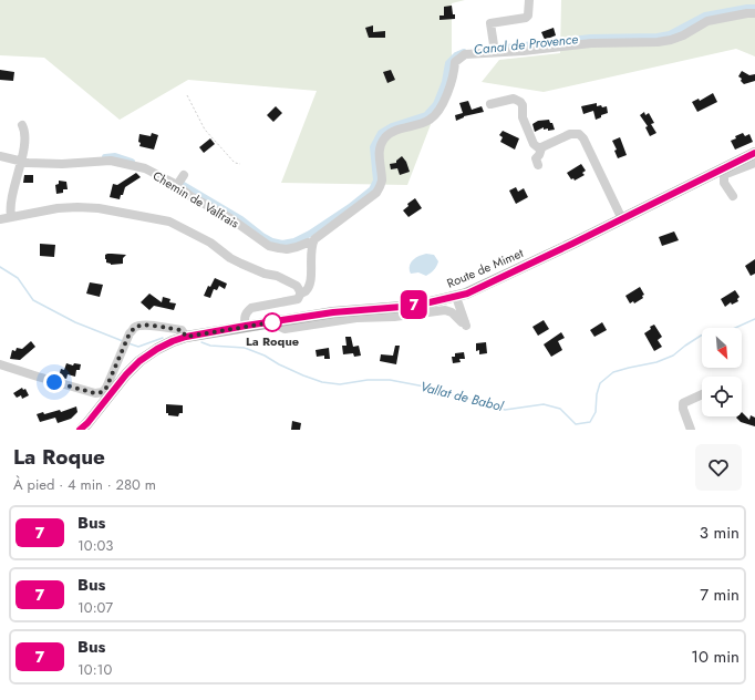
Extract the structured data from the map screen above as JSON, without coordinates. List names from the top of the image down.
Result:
{
  "streets": {
    "main road": ["Route de Mimet"],
    "street": ["Chemin de Valfrais"]
  },
  "water": ["Canal de Provence", "Vallat de Babol"],
  "places": ["La Roque"],
  "lines": ["bus line 7"],
  "north": "bottom right",
  "page": {
    "on_map": "7",
    "heading": ["La Roque", "À pied · 4 min · 280 m"],
    "list": [
      {
        "mark": "7",
        "name": "Bus",
        "note": "10:03",
        "value": "3 min"
      },
      {
        "mark": "7",
        "name": "Bus",
        "note": "10:07",
        "value": "7 min"
      },
      {
        "mark": "7",
        "name": "Bus",
        "note": "10:10",
        "value": "10 min"
      }
    ]
  }
}
